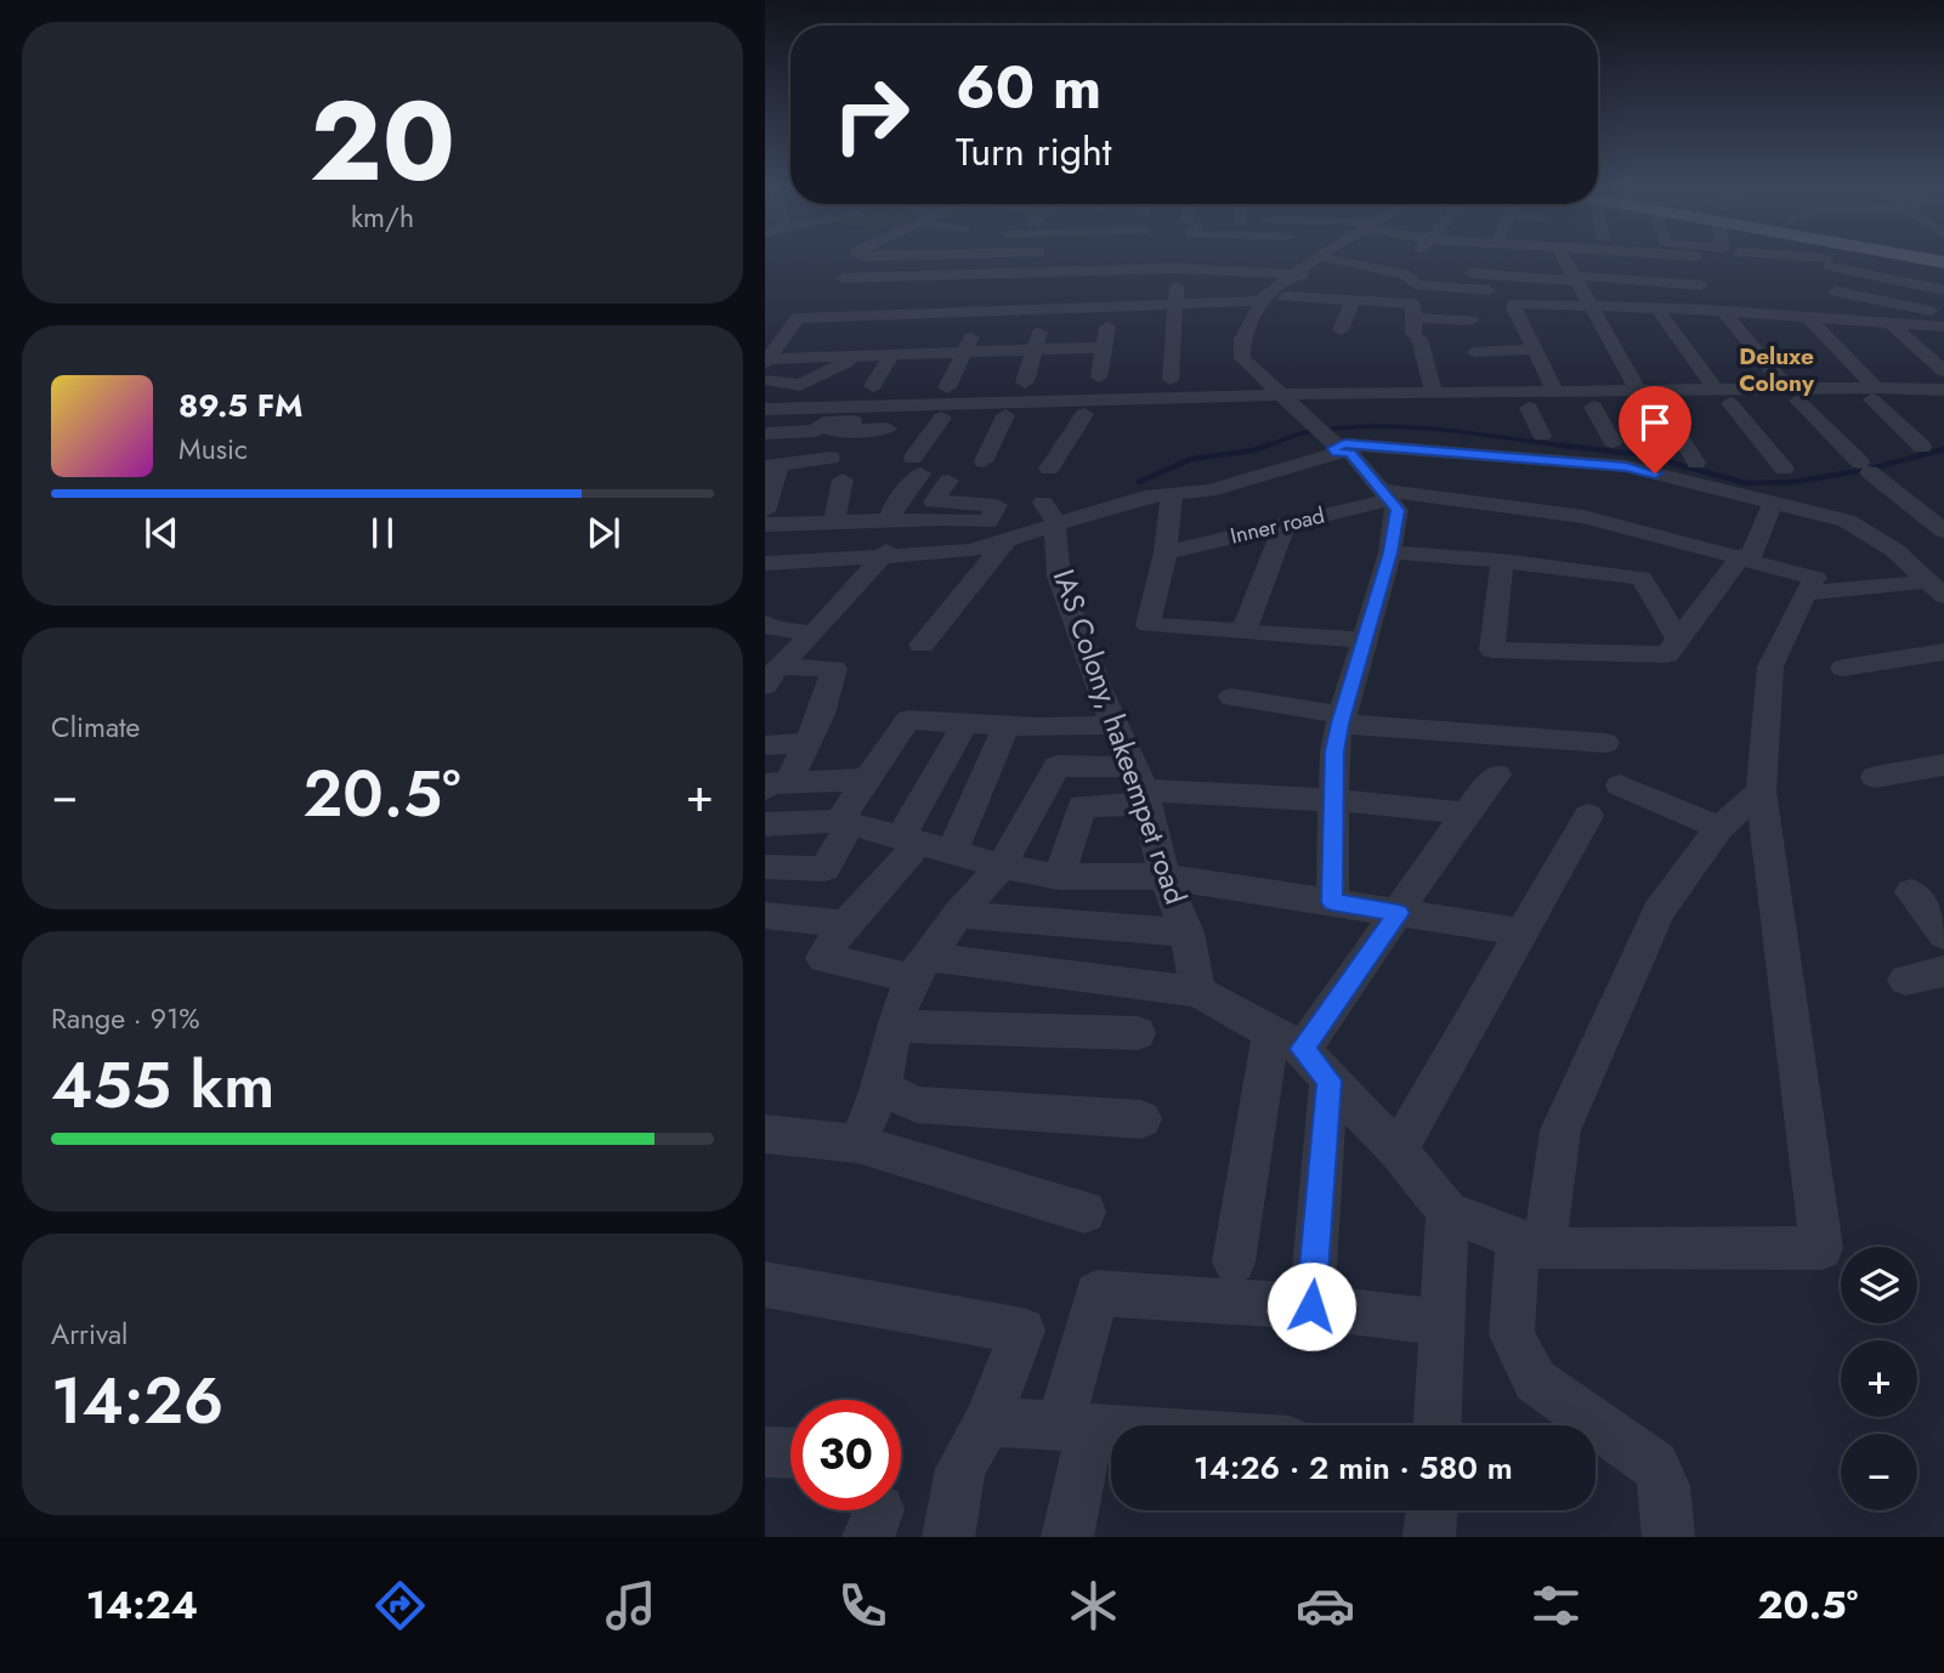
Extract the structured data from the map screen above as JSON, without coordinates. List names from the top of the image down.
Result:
{
  "streets": {
    "street": ["Inner road", "IAS Colony, hakeempet road"]
  },
  "districts": ["Deluxe Colony"],
  "page": {
    "tile": [
      ["20", "km/h"],
      "Climate",
      ["Range · 91%", "455 km"],
      ["Arrival", "14:26"]
    ],
    "turn": ["60 m", "Turn right"],
    "song": ["89.5 FM", "Music"],
    "heat": ["−", "20.5°", "+"],
    "map_buttons": ["+", "−"],
    "limit": "30",
    "trip": "14:26 · 2 min · 580 m",
    "tabs": ["14:24", "20.5°"]
  }
}
